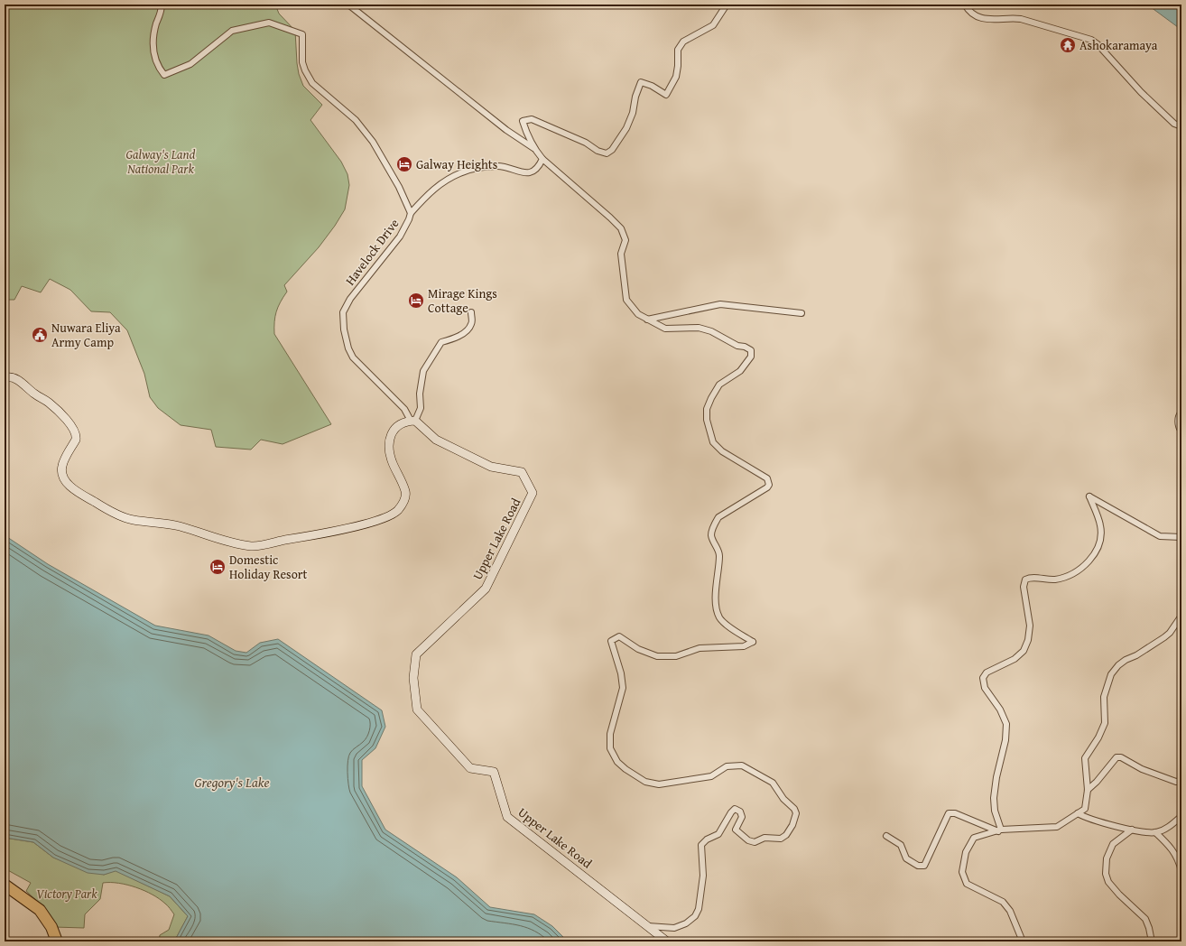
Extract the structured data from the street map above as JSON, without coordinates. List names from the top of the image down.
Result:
{
  "streets": {
    "street": ["Havelock Drive", "Upper Lake Road"]
  },
  "crossings": [
    ["Havelock Drive", "Upper Lake Road"]
  ],
  "water": ["Gregory's Lake"],
  "parks": ["Galway's Land National Park", "Victory Park"],
  "places": {
    "temple": ["Ashokaramaya"],
    "hotel": ["Galway Heights", "Mirage Kings Cottage", "Domestic Holiday Resort"],
    "public building": ["Nuwara Eliya Army Camp"]
  }
}
